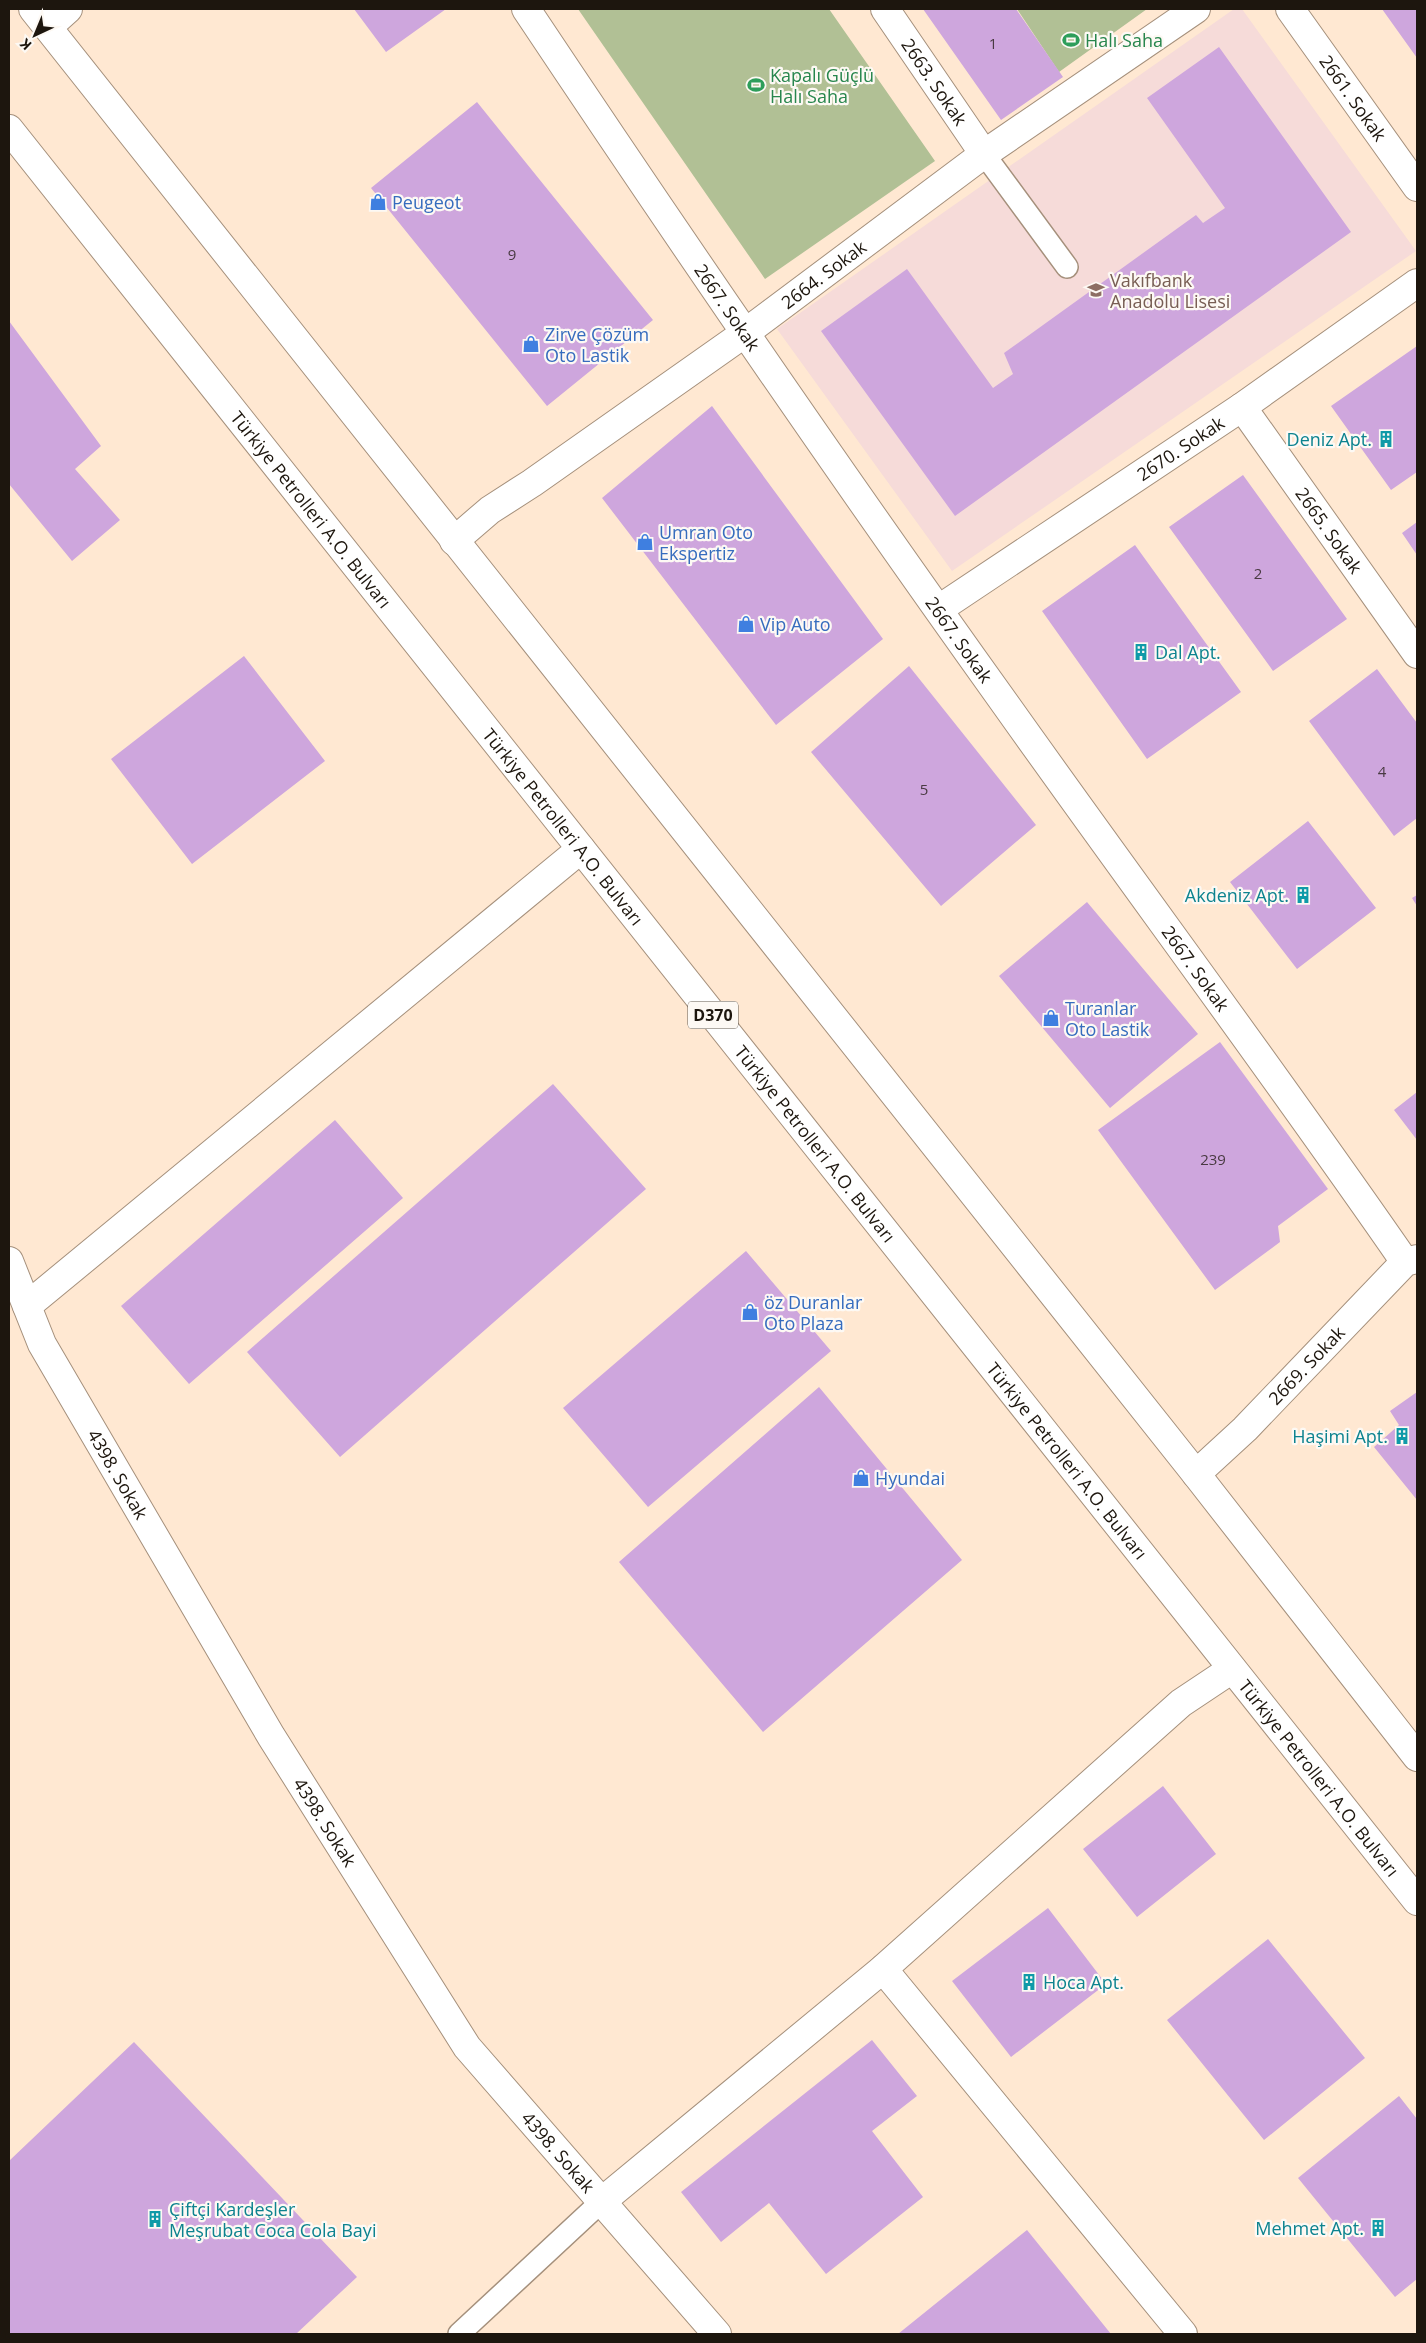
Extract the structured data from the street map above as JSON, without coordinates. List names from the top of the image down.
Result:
{
  "streets": {
    "main road": [
      "2663. Sokak",
      "2661. Sokak",
      "2664. Sokak",
      "2667. Sokak",
      "2670. Sokak",
      "Türkiye Petrolleri A.O. Bulvarı",
      "2665. Sokak",
      "D370",
      "2669. Sokak",
      "4398. Sokak"
    ]
  },
  "crossings": [
    ["2663. Sokak", "2664. Sokak"],
    ["2664. Sokak", "2667. Sokak"],
    ["2667. Sokak", "2670. Sokak"],
    ["2667. Sokak", "2669. Sokak"],
    ["2670. Sokak", "2665. Sokak"]
  ],
  "places": {
    "sports": ["Halı Saha", "Kapalı Güçlü Halı Saha"],
    "shop": [
      "Peugeot",
      "Zirve Çözüm Oto Lastik",
      "Umran Oto Ekspertiz",
      "Vip Auto",
      "Turanlar Oto Lastik",
      "öz Duranlar Oto Plaza",
      "Hyundai"
    ],
    "school or university": ["Vakıfbank Anadolu Lisesi"],
    "building": [
      "Deniz Apt.",
      "Dal Apt.",
      "Akdeniz Apt.",
      "Haşimi Apt.",
      "Hoca Apt.",
      "Çiftçi Kardeşler Meşrubat Coca Cola Bayi",
      "Mehmet Apt."
    ]
  },
  "house_numbers": [
    "1",
    "9",
    "2",
    "4",
    "5",
    "239"
  ],
  "north": "bottom left"
}
